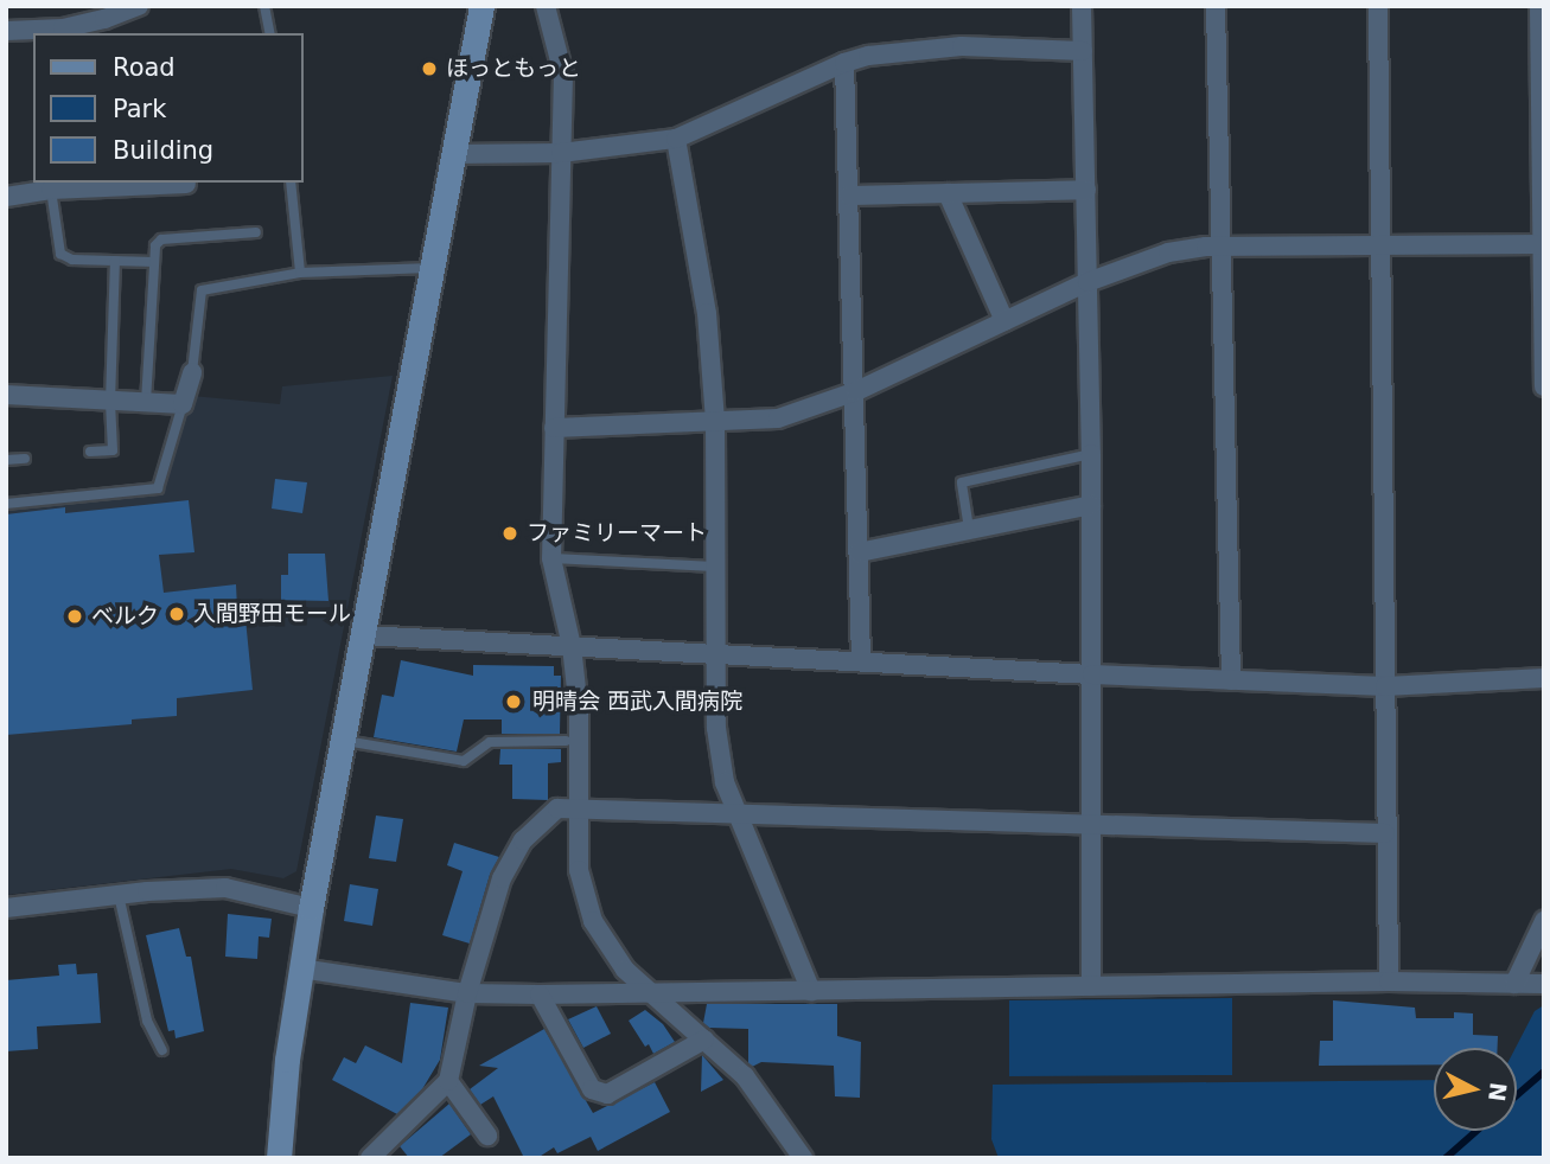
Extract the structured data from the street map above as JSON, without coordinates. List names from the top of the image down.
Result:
{
  "places": [
    "ほっともっと",
    "ファミリーマート",
    "入間野田モール",
    "ベルク",
    "明晴会 西武入間病院"
  ],
  "legend": ["Road", "Park", "Building"],
  "north": "right"
}
